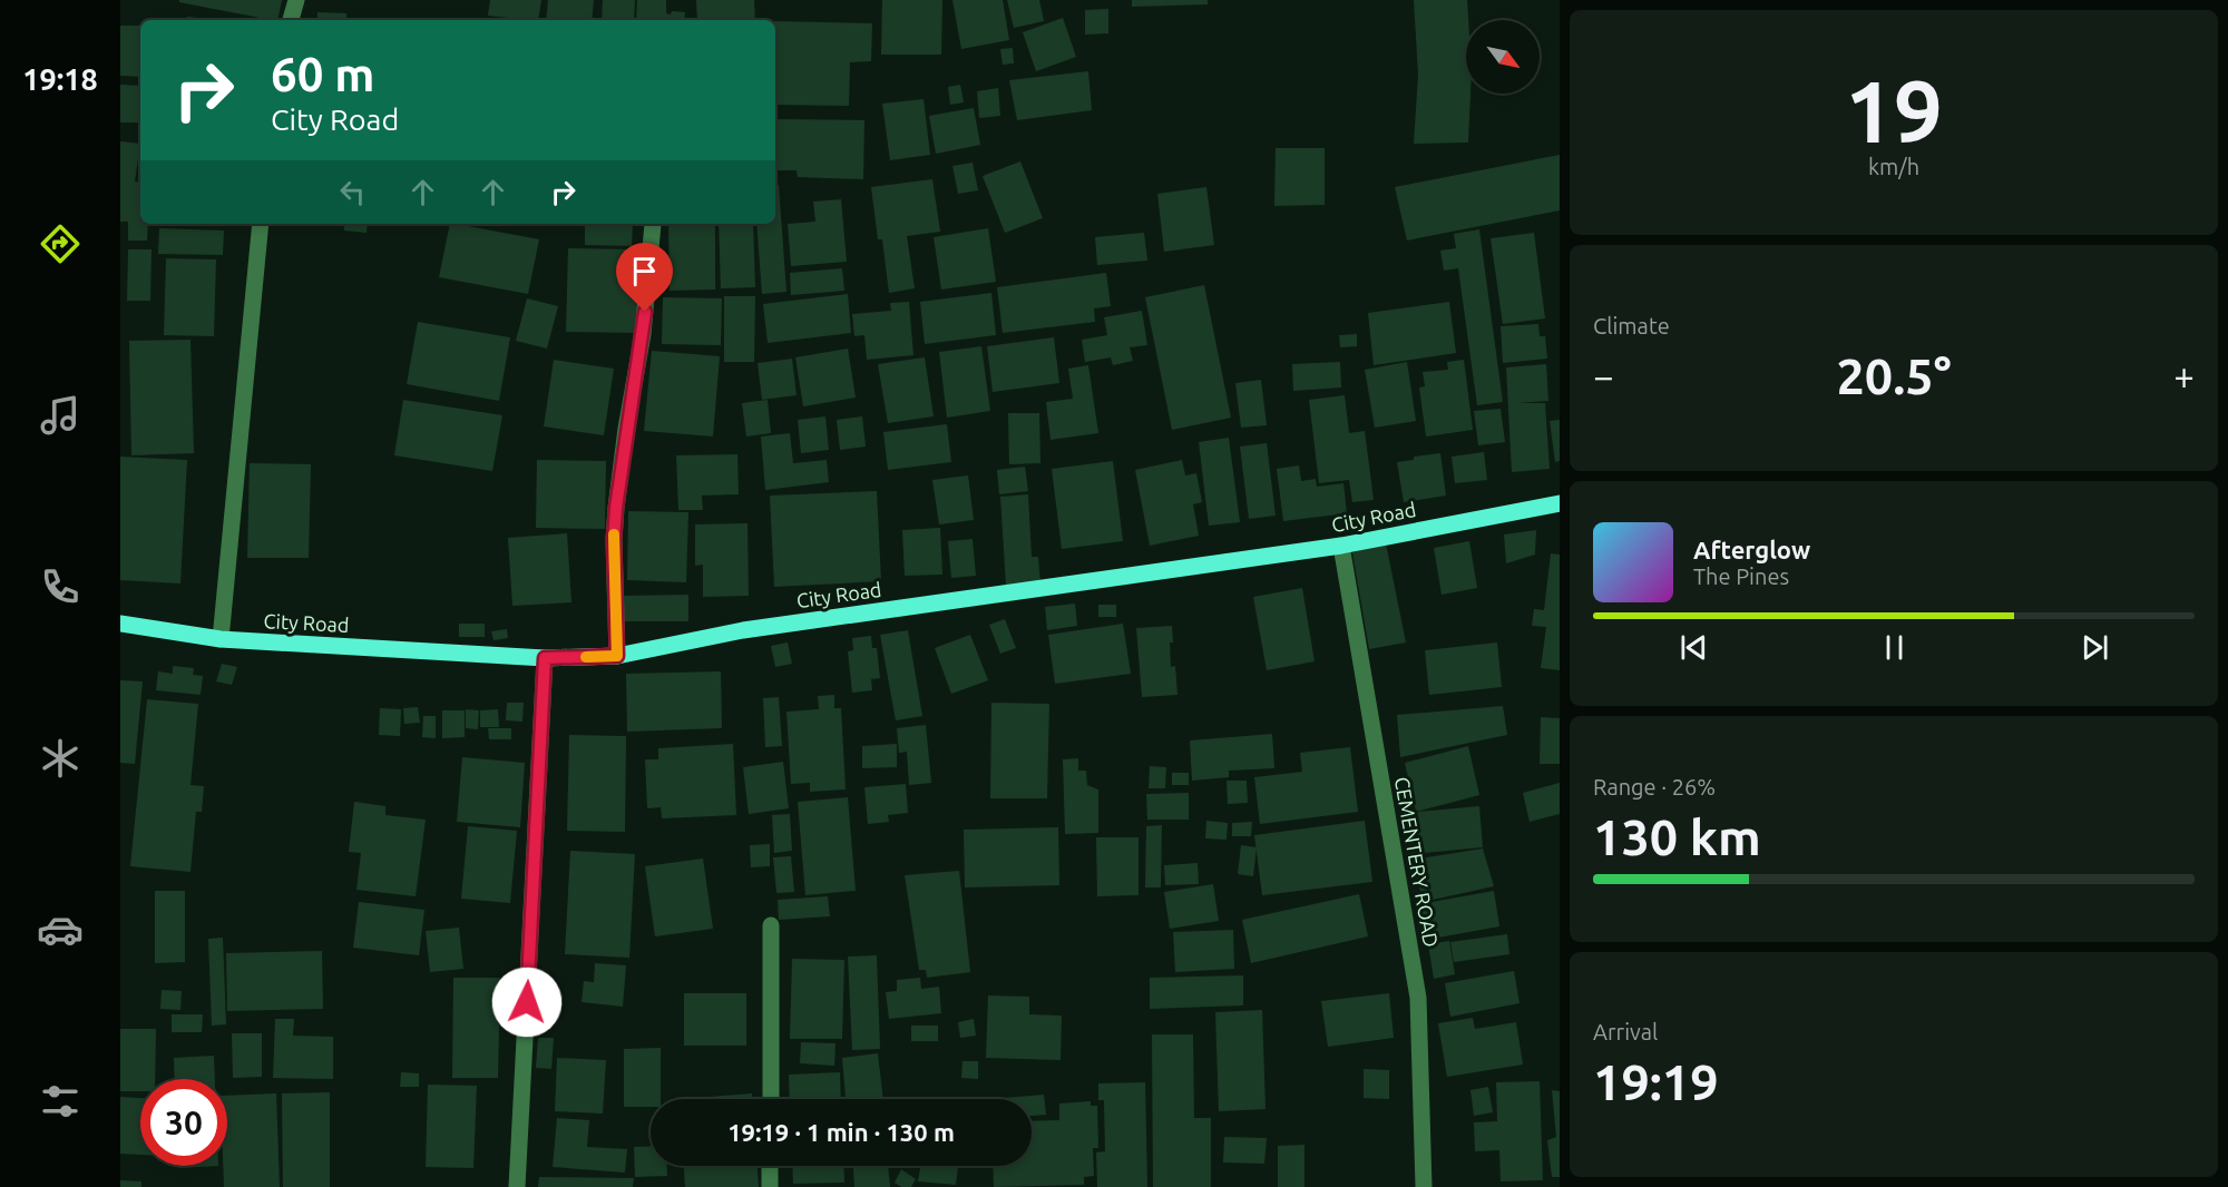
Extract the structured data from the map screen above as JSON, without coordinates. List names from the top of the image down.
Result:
{
  "streets": {
    "main road": ["City Road"],
    "street": ["CEMENTERY ROAD"]
  },
  "crossings": [
    ["City Road", "CEMENTERY ROAD"]
  ],
  "north": "bottom right",
  "page": {
    "tabs": "19:18",
    "tile": [
      ["19", "km/h"],
      "Climate",
      ["Range · 26%", "130 km"],
      ["Arrival", "19:19"]
    ],
    "turn": ["60 m", "City Road"],
    "heat": ["−", "20.5°", "+"],
    "song": ["Afterglow", "The Pines"],
    "limit": "30",
    "trip": "19:19 · 1 min · 130 m"
  }
}
